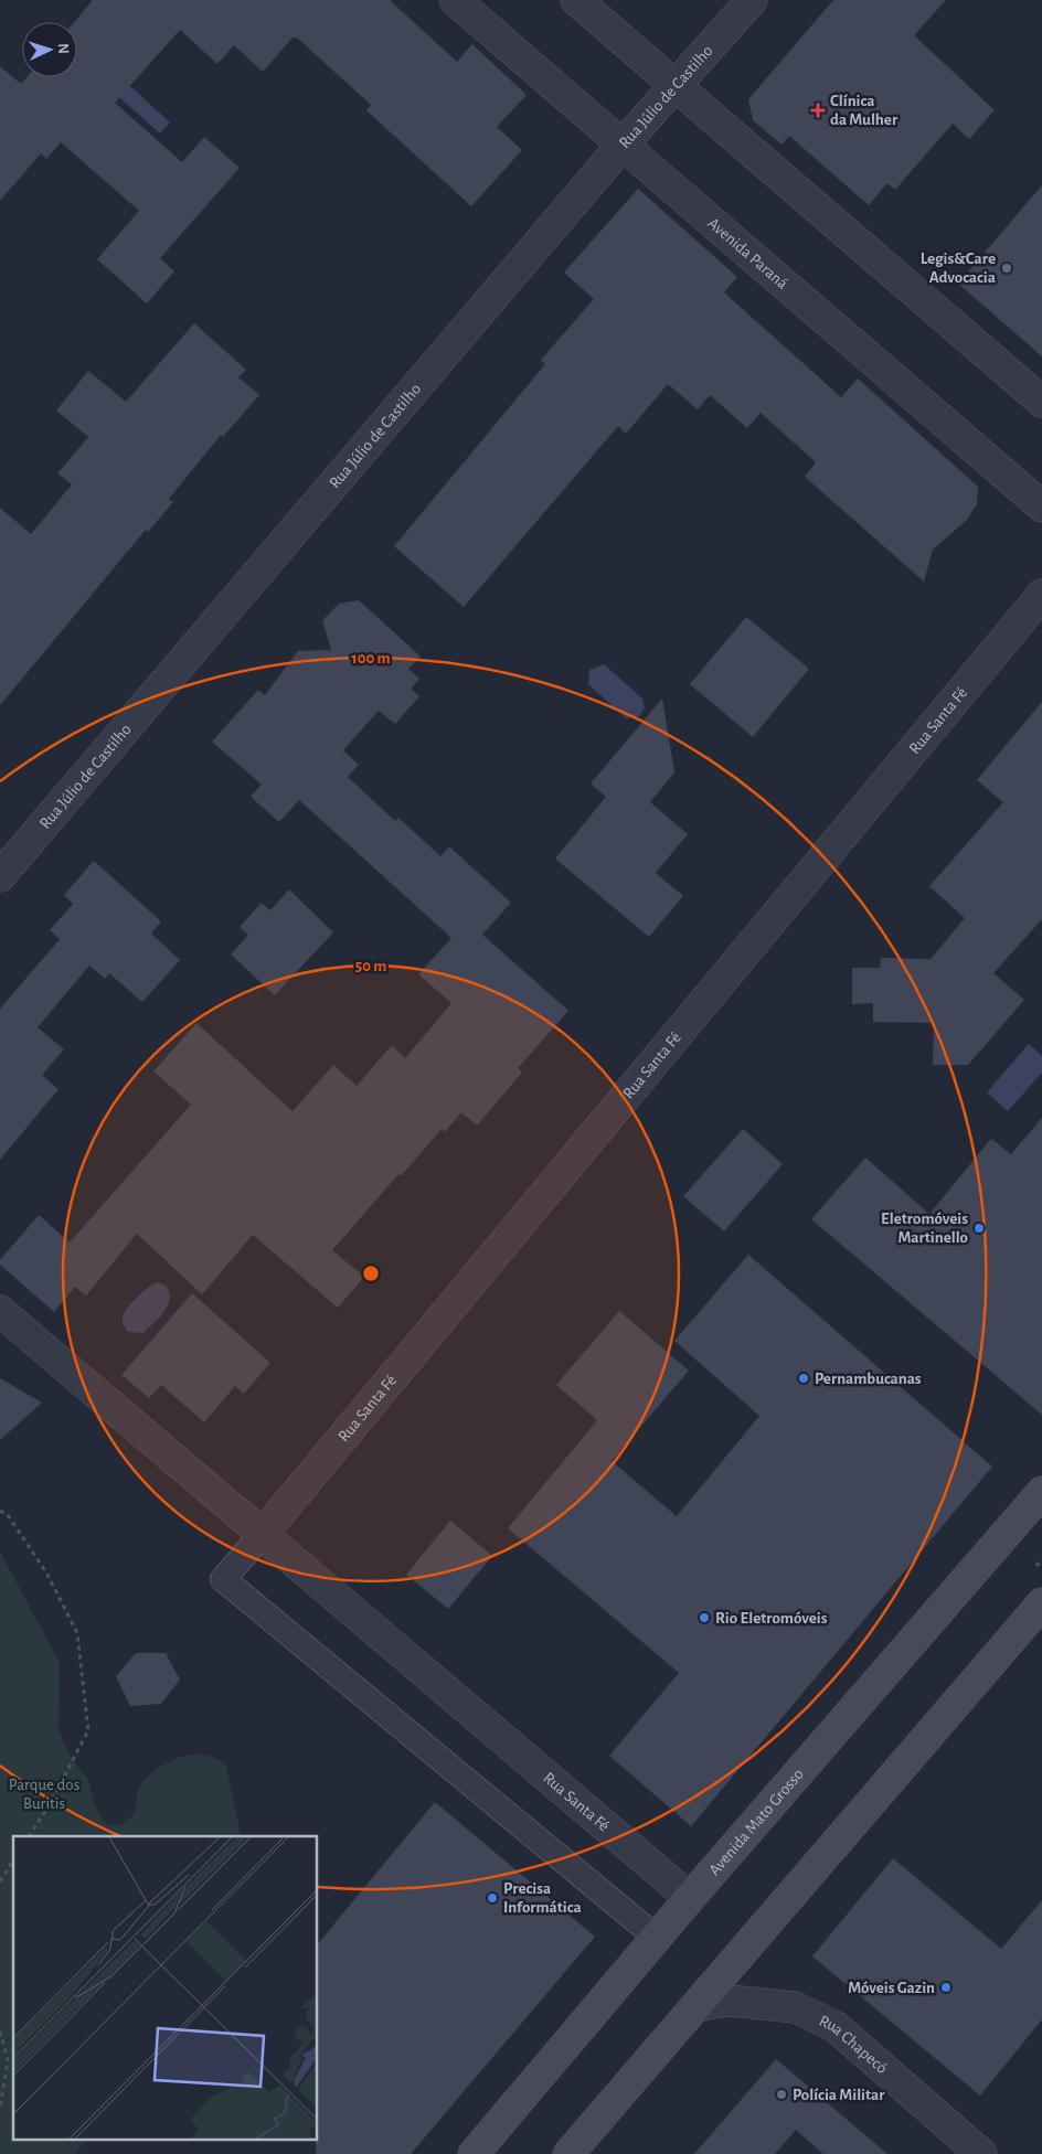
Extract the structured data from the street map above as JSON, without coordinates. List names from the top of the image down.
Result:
{
  "streets": {
    "main road": ["Avenida Mato Grosso"],
    "street": [
      "Rua Júlio de Castilho",
      "Avenida Paraná",
      "Rua Santa Fé",
      "Rua Chapecó"
    ]
  },
  "crossings": [
    ["Rua Júlio de Castilho", "Avenida Paraná"],
    ["Rua Santa Fé", "Avenida Mato Grosso"]
  ],
  "parks": ["Parque dos Buritis"],
  "places": {
    "health": ["Clínica da Mulher"],
    "other": [
      "Legis&Care Advocacia",
      "Eletromóveis Martinello",
      "Pernambucanas",
      "Rio Eletromóveis",
      "Precisa Informática",
      "Móveis Gazin",
      "Polícia Militar"
    ]
  },
  "north": "right",
  "rings": ["100 m", "50 m"]
}
